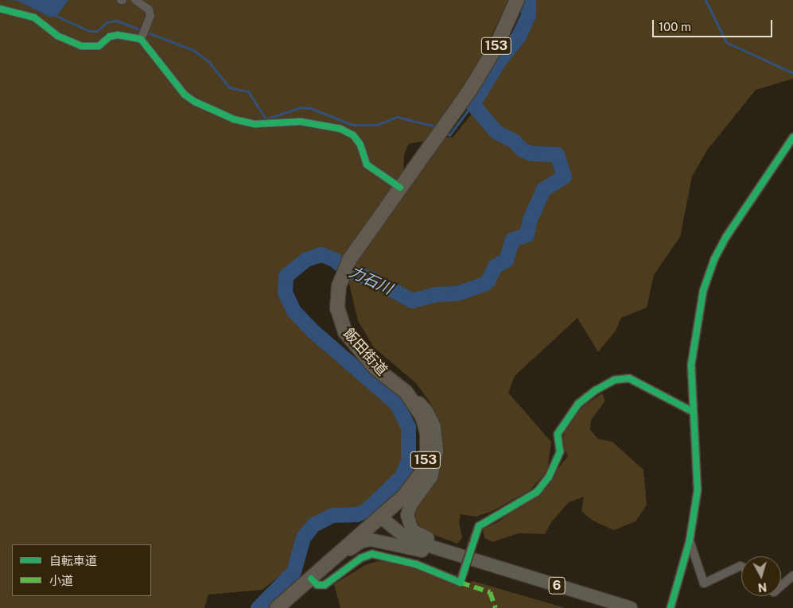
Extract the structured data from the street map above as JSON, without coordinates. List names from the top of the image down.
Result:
{
  "streets": {
    "highway": ["153", "飯田街道"],
    "main road": ["6"]
  },
  "crossings": [
    ["飯田街道", "6"]
  ],
  "water": ["力石川"],
  "legend": ["自転車道", "小道"],
  "scale_bar": "100 m",
  "north": "bottom"
}
